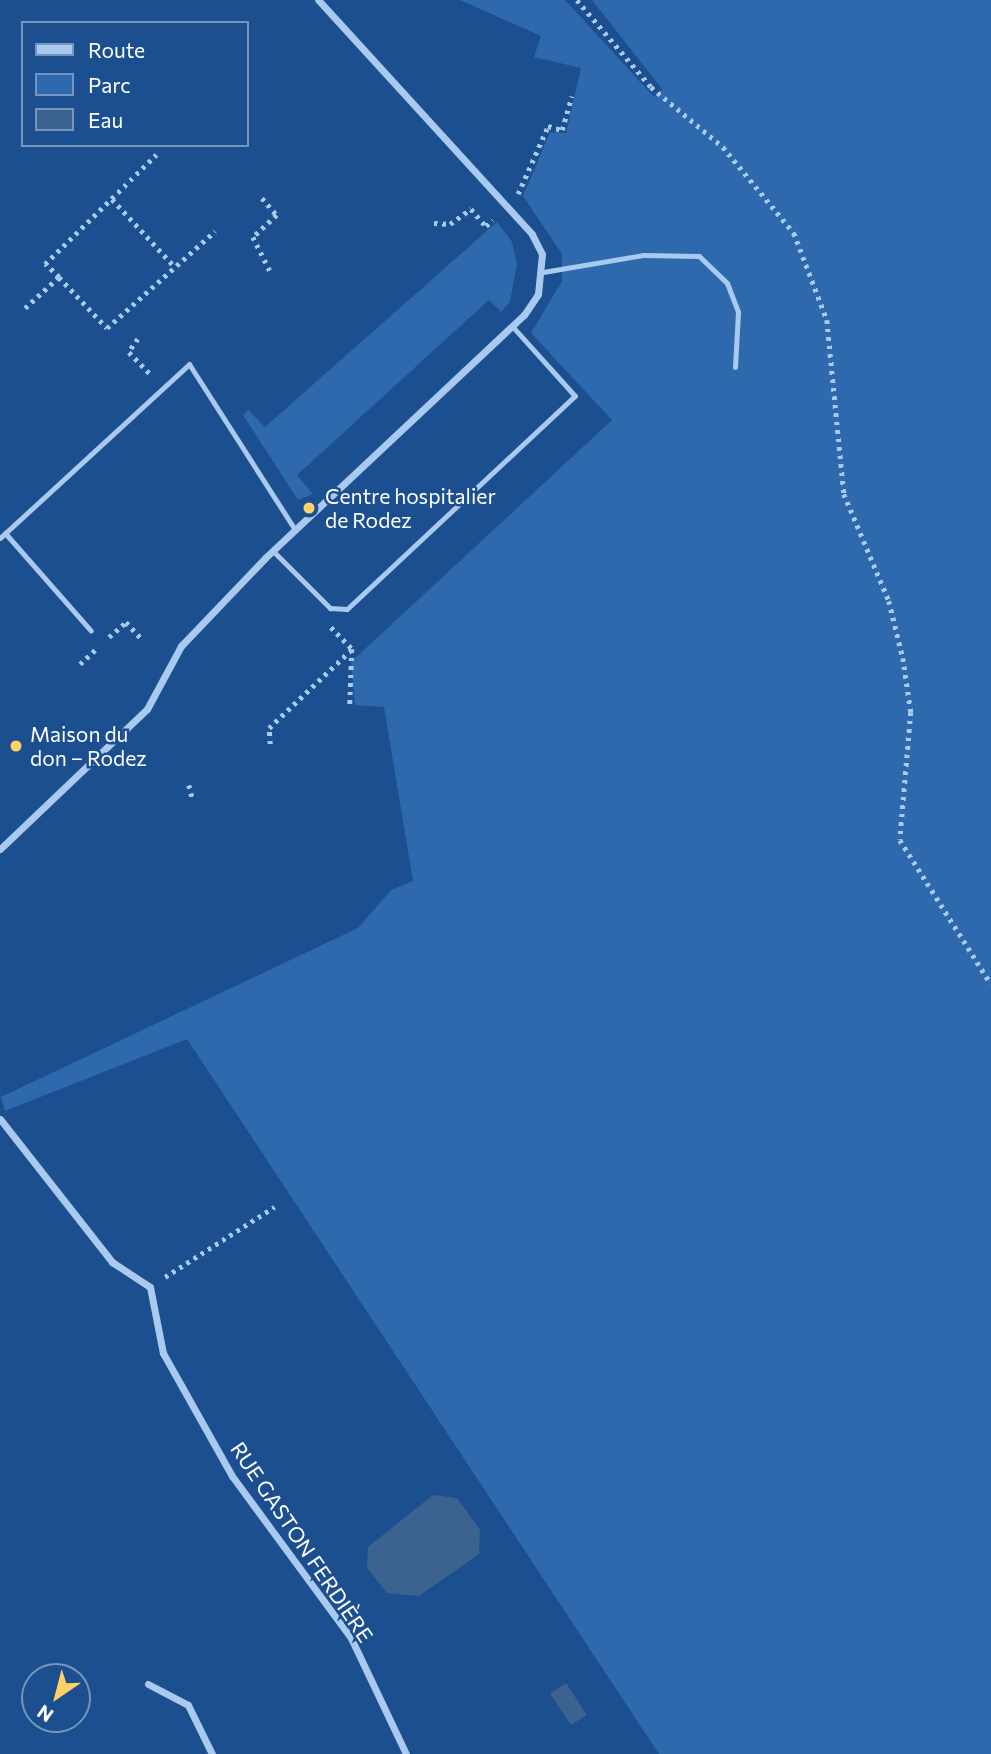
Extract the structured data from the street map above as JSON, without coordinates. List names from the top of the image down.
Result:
{
  "streets": {
    "street": ["RUE GASTON FERDIÈRE"]
  },
  "places": ["Centre hospitalier de Rodez", "Maison du don – Rodez"],
  "legend": ["Route", "Parc", "Eau"],
  "north": "bottom left"
}
